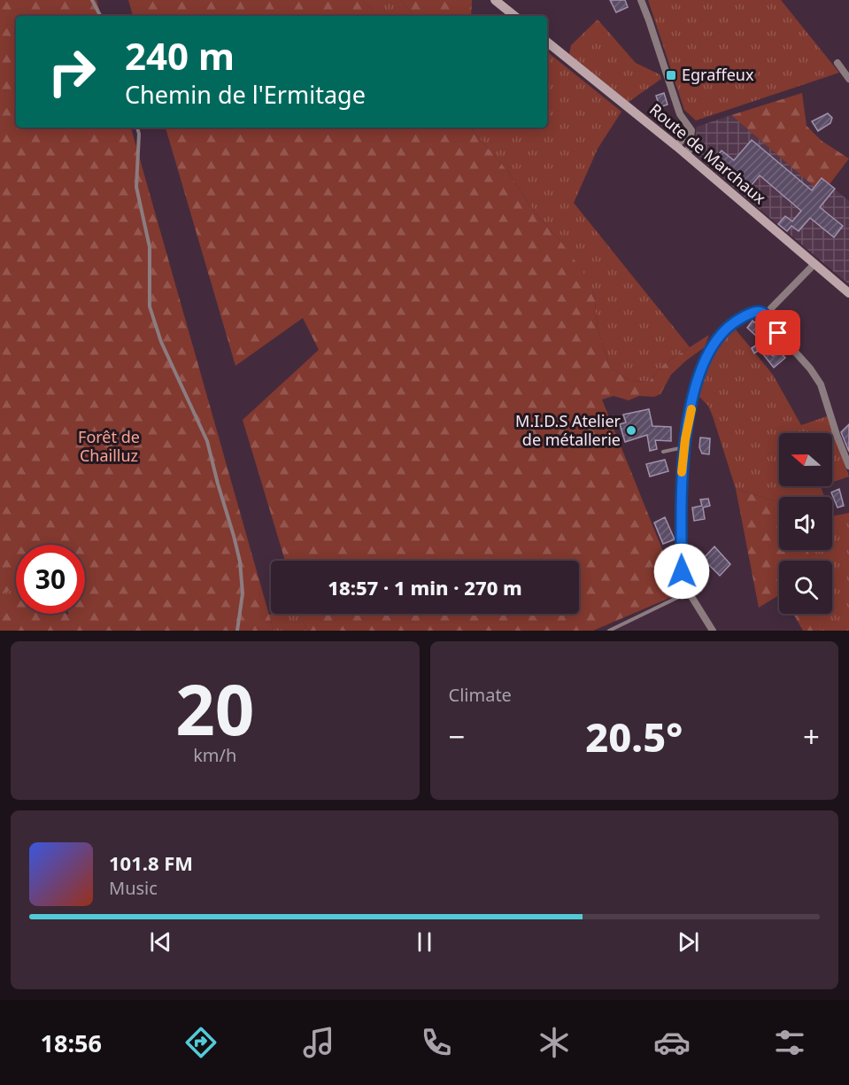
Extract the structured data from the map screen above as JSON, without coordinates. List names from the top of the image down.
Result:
{
  "streets": {
    "main road": ["Route de Marchaux"]
  },
  "parks": ["Forêt de Chailluz"],
  "places": {
    "transit": ["Egraffeux"],
    "other": ["M.I.D.S Atelier de métallerie"]
  },
  "north": "left",
  "page": {
    "turn": ["240 m", "Chemin de l'Ermitage"],
    "limit": "30",
    "trip": "18:57 · 1 min · 270 m",
    "tile": [
      ["20", "km/h"],
      "Climate"
    ],
    "heat": ["−", "20.5°", "+"],
    "song": ["101.8 FM", "Music"],
    "tabs": "18:56"
  }
}
